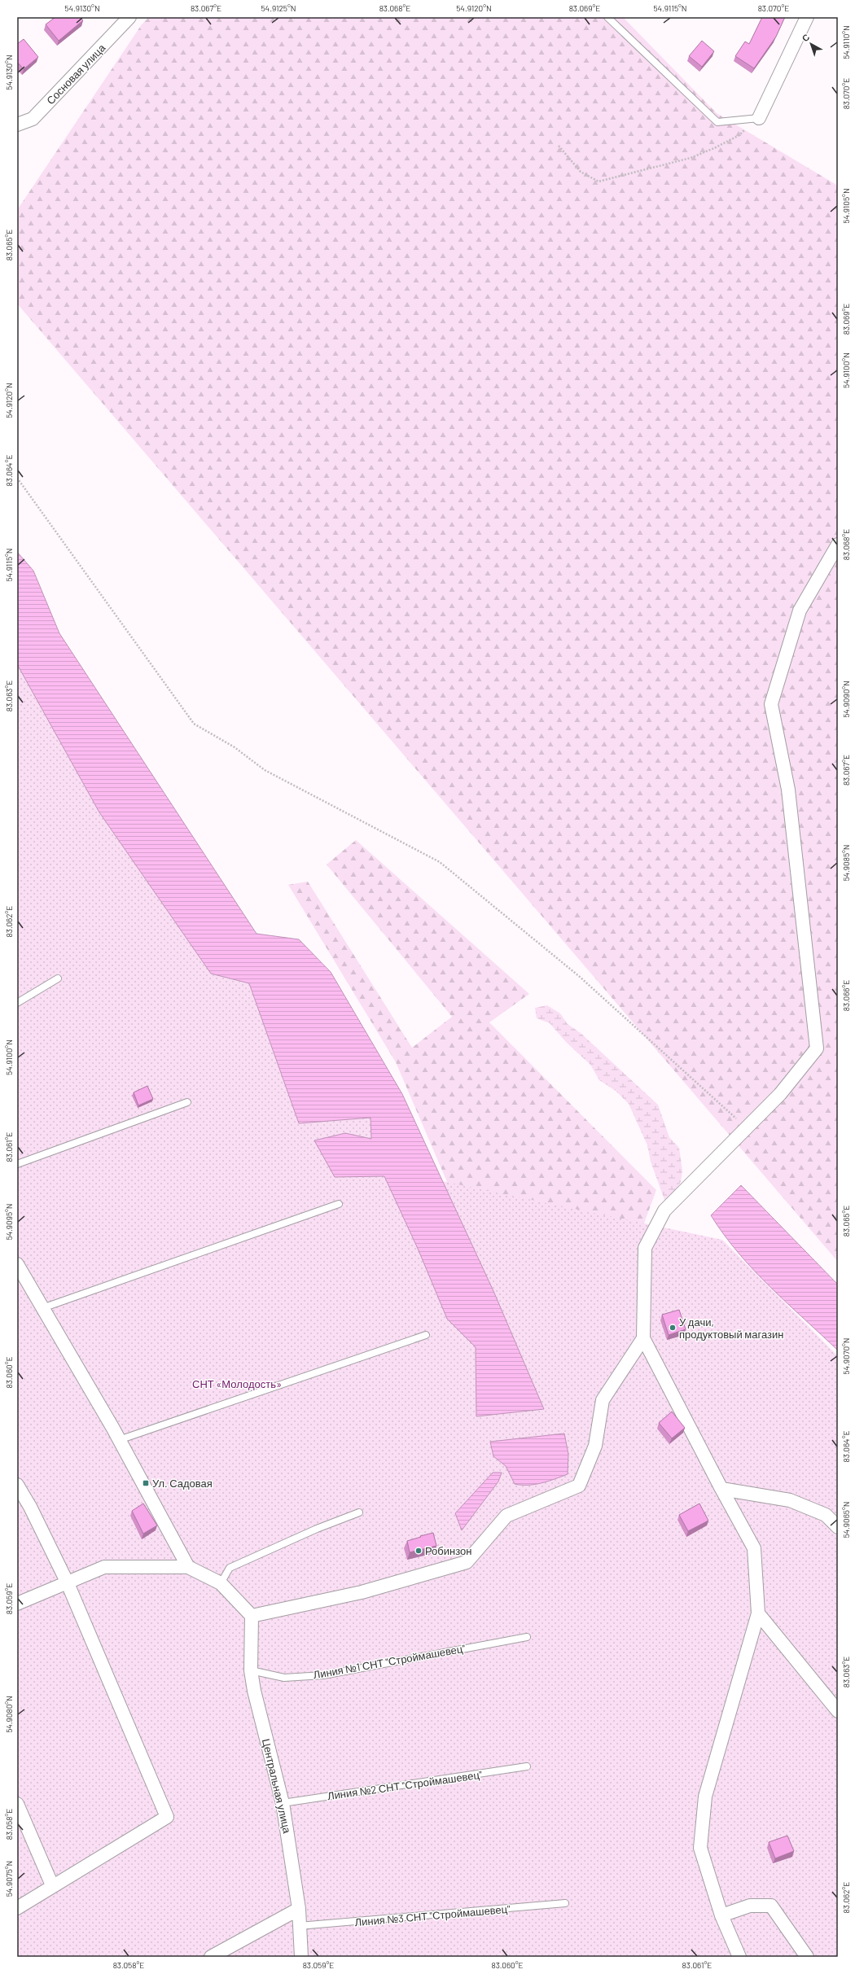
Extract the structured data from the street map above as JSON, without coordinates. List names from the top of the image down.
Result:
{
  "streets": {
    "street": ["Сосновая улица", "Центральная улица"],
    "lane": ["Линия №1 СНТ \"Строймашевец\"", "Линия №2 СНТ \"Строймашевец\"", "Линия №3 СНТ \"Строймашевец\""]
  },
  "crossings": [
    ["Линия №1 СНТ \"Строймашевец\"", "Центральная улица"],
    ["Линия №2 СНТ \"Строймашевец\"", "Центральная улица"],
    ["Центральная улица", "Линия №3 СНТ \"Строймашевец\""]
  ],
  "parks": ["СНТ «Молодость»"],
  "places": {
    "other": ["У дачи, продуктовый магазин", "Робинзон"],
    "transit": ["Ул. Садовая"]
  },
  "north": "top left",
  "coordinates": [
    "54.9130°N",
    "83.067°E",
    "54.9125°N",
    "83.068°E",
    "54.9120°N",
    "83.069°E",
    "54.9115°N",
    "83.070°E",
    "54.9110°N",
    "54.9105°N",
    "83.065°E",
    "54.9100°N",
    "83.064°E",
    "83.063°E",
    "54.9090°N",
    "54.9085°N",
    "83.062°E",
    "83.066°E",
    "83.061°E",
    "54.9095°N",
    "54.9070°N",
    "83.060°E",
    "54.9065°N",
    "83.059°E",
    "54.9080°N",
    "83.058°E",
    "54.9075°N"
  ]
}
